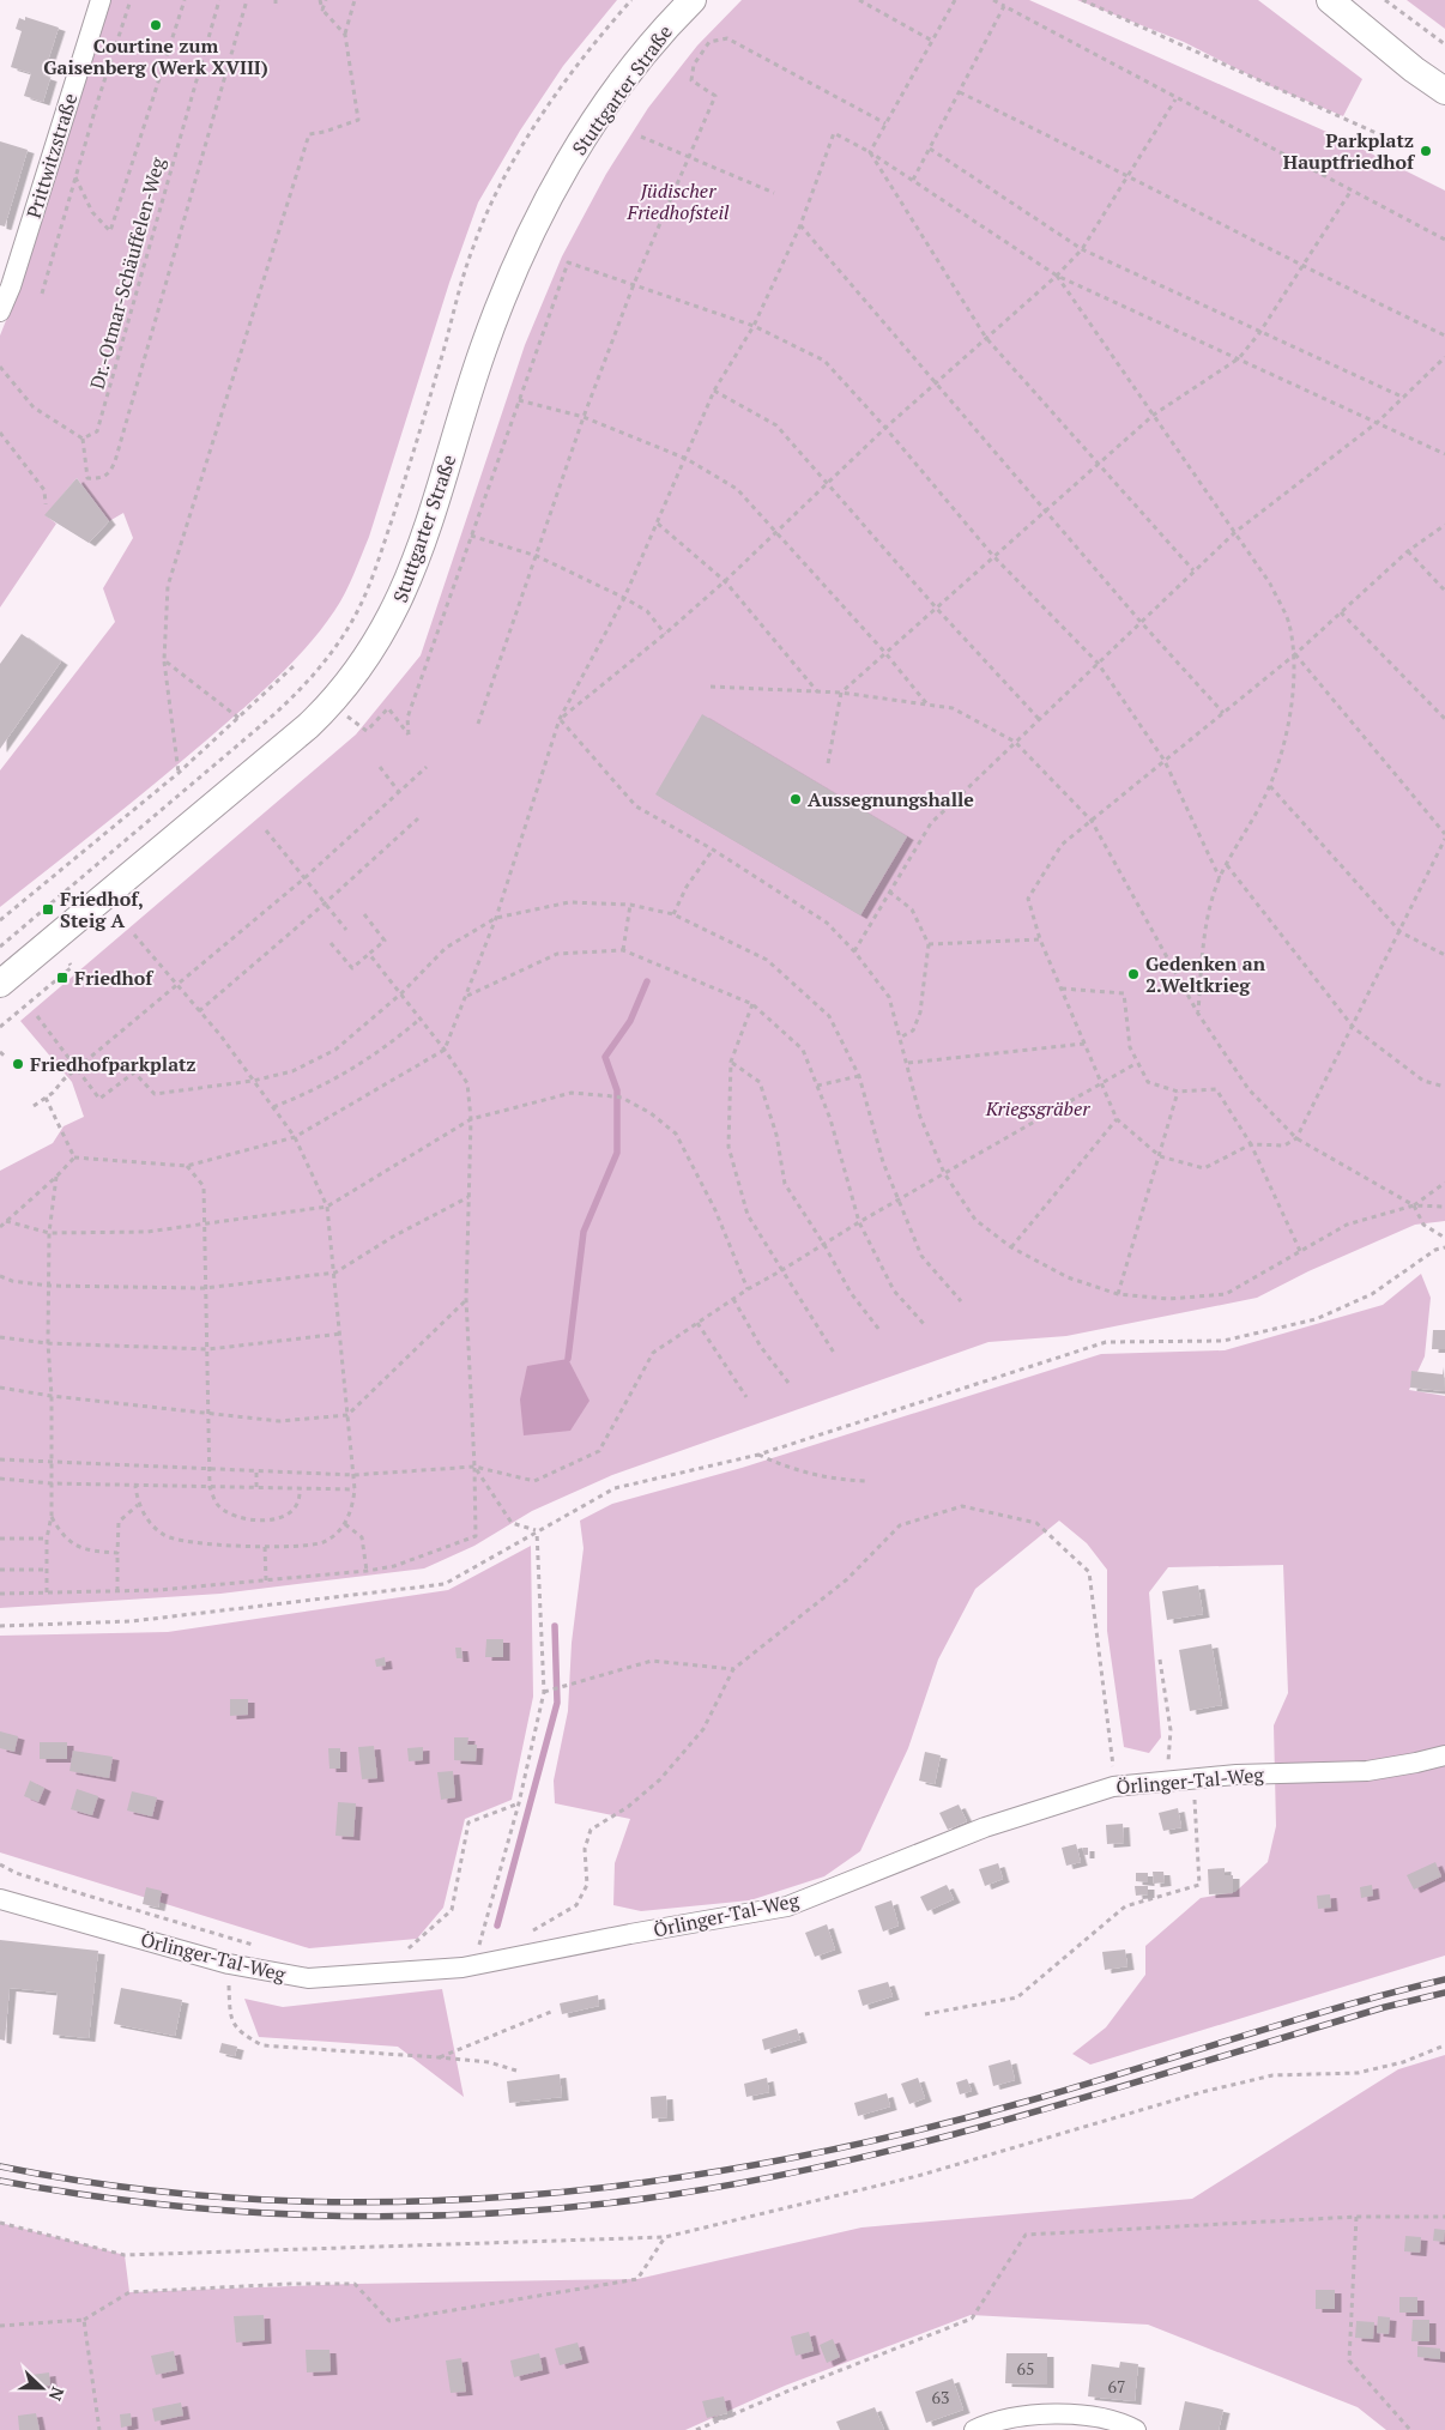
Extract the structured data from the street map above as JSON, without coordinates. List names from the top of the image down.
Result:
{
  "streets": {
    "main road": ["Stuttgarter Straße"],
    "street": ["Prittwitzstraße", "Örlinger-Tal-Weg"],
    "path": ["Dr.-Otmar-Schäuffelen-Weg"]
  },
  "parks": ["Jüdischer Friedhofsteil", "Kriegsgräber"],
  "places": {
    "other": [
      "Courtine zum Gaisenberg (Werk XVIII)",
      "Parkplatz Hauptfriedhof",
      "Aussegnungshalle",
      "Gedenken an 2.Weltkrieg",
      "Friedhofparkplatz"
    ],
    "transit": ["Friedhof, Steig A", "Friedhof"]
  },
  "house_numbers": ["65", "67", "63"],
  "north": "right"
}
